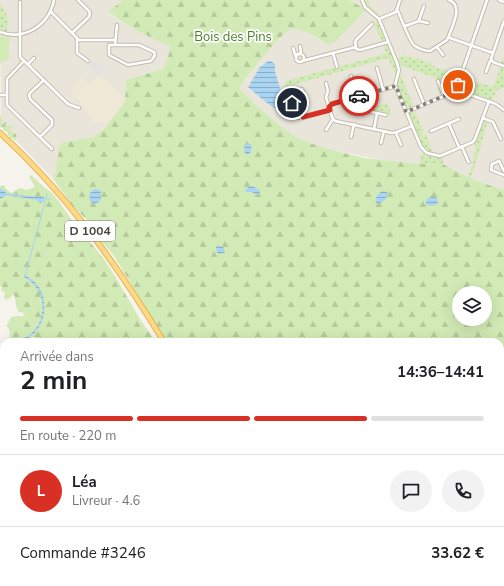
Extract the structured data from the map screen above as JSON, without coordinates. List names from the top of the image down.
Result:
{
  "streets": {
    "highway": ["D 1004"]
  },
  "parks": ["Bois des Pins"],
  "page": {
    "heading": ["2 min", "Arrivée dans", "14:36–14:41"],
    "panel": [
      "Léa",
      "Livreur · 4.6",
      "Commande #3246",
      "33.62 €"
    ],
    "bar": "En route · 220 m",
    "round": "L"
  }
}
